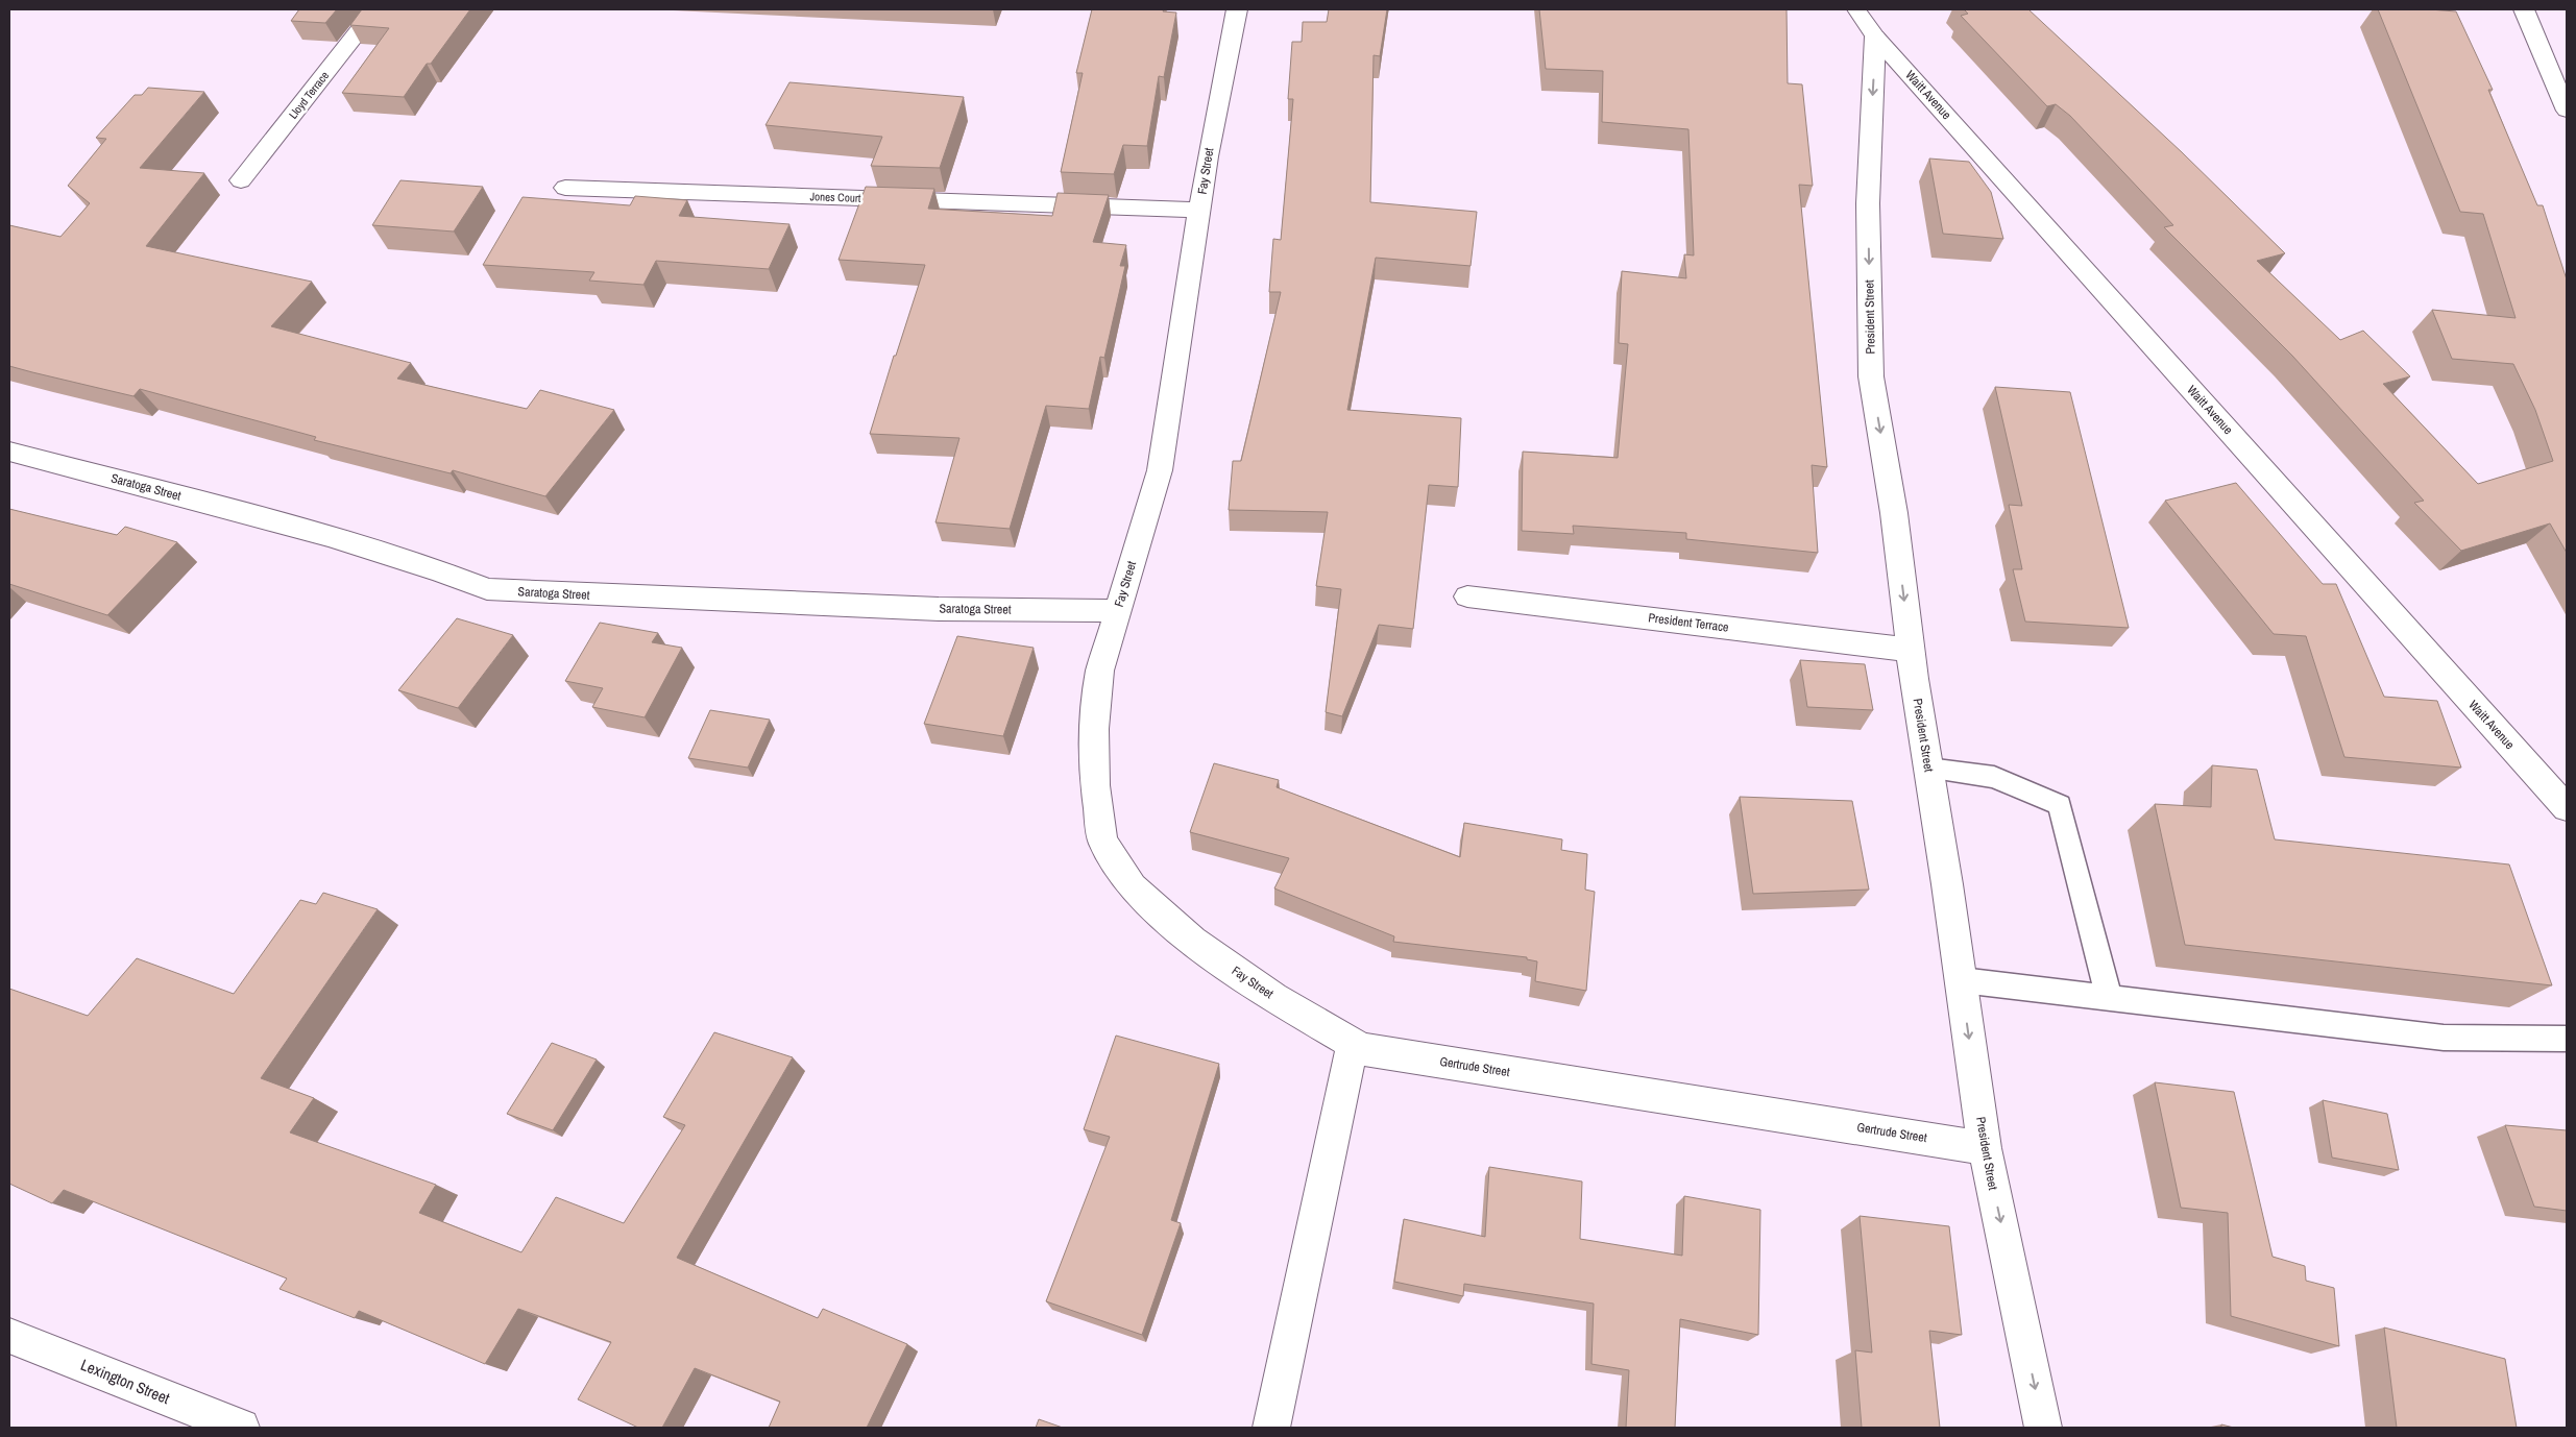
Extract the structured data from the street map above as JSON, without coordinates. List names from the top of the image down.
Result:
{
  "streets": {
    "street": [
      "Lloyd Terrace",
      "Waitt Avenue",
      "Fay Street",
      "Jones Court",
      "President Street",
      "Saratoga Street",
      "President Terrace",
      "Gertrude Street",
      "Lexington Street"
    ]
  },
  "crossings": [
    ["Waitt Avenue", "President Street"],
    ["Fay Street", "Jones Court"],
    ["Fay Street", "Saratoga Street"],
    ["Fay Street", "Gertrude Street"],
    ["President Street", "President Terrace"],
    ["President Street", "Gertrude Street"]
  ],
  "one_way": ["President Street"]
}
